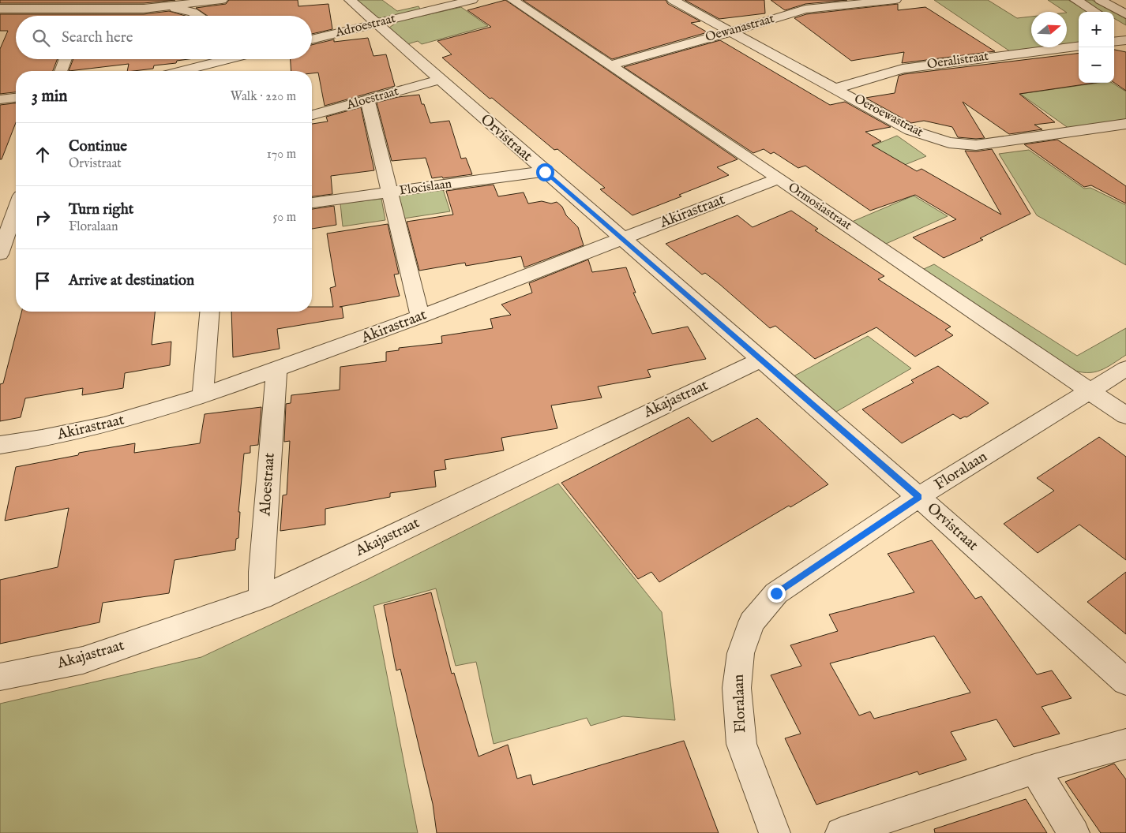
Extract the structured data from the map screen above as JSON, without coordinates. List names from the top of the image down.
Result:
{
  "streets": {
    "street": [
      "Adroestraat",
      "Oewanastraat",
      "Oeralistraat",
      "Aloestraat",
      "Oeroewastraat",
      "Orvistraat",
      "Flocislaan",
      "Ormosiastraat",
      "Akirastraat",
      "Akajastraat",
      "Floralaan"
    ]
  },
  "crossings": [
    ["Adroestraat", "Orvistraat"],
    ["Oewanastraat", "Oeroewastraat"],
    ["Oewanastraat", "Ormosiastraat"],
    ["Oeralistraat", "Oeroewastraat"],
    ["Aloestraat", "Orvistraat"],
    ["Aloestraat", "Akirastraat"],
    ["Aloestraat", "Akajastraat"],
    ["Orvistraat", "Flocislaan"],
    ["Orvistraat", "Akirastraat"],
    ["Orvistraat", "Akajastraat"],
    ["Orvistraat", "Floralaan"],
    ["Ormosiastraat", "Akirastraat"],
    ["Ormosiastraat", "Floralaan"]
  ],
  "north": "right",
  "page": {
    "map_buttons": ["+", "−"],
    "search": "Search here",
    "heading": ["3 min", "Walk · 220 m"],
    "list": [
      ["Continue", "Orvistraat", "170 m"],
      ["Turn right", "Floralaan", "50 m"],
      "Arrive at destination"
    ]
  }
}
